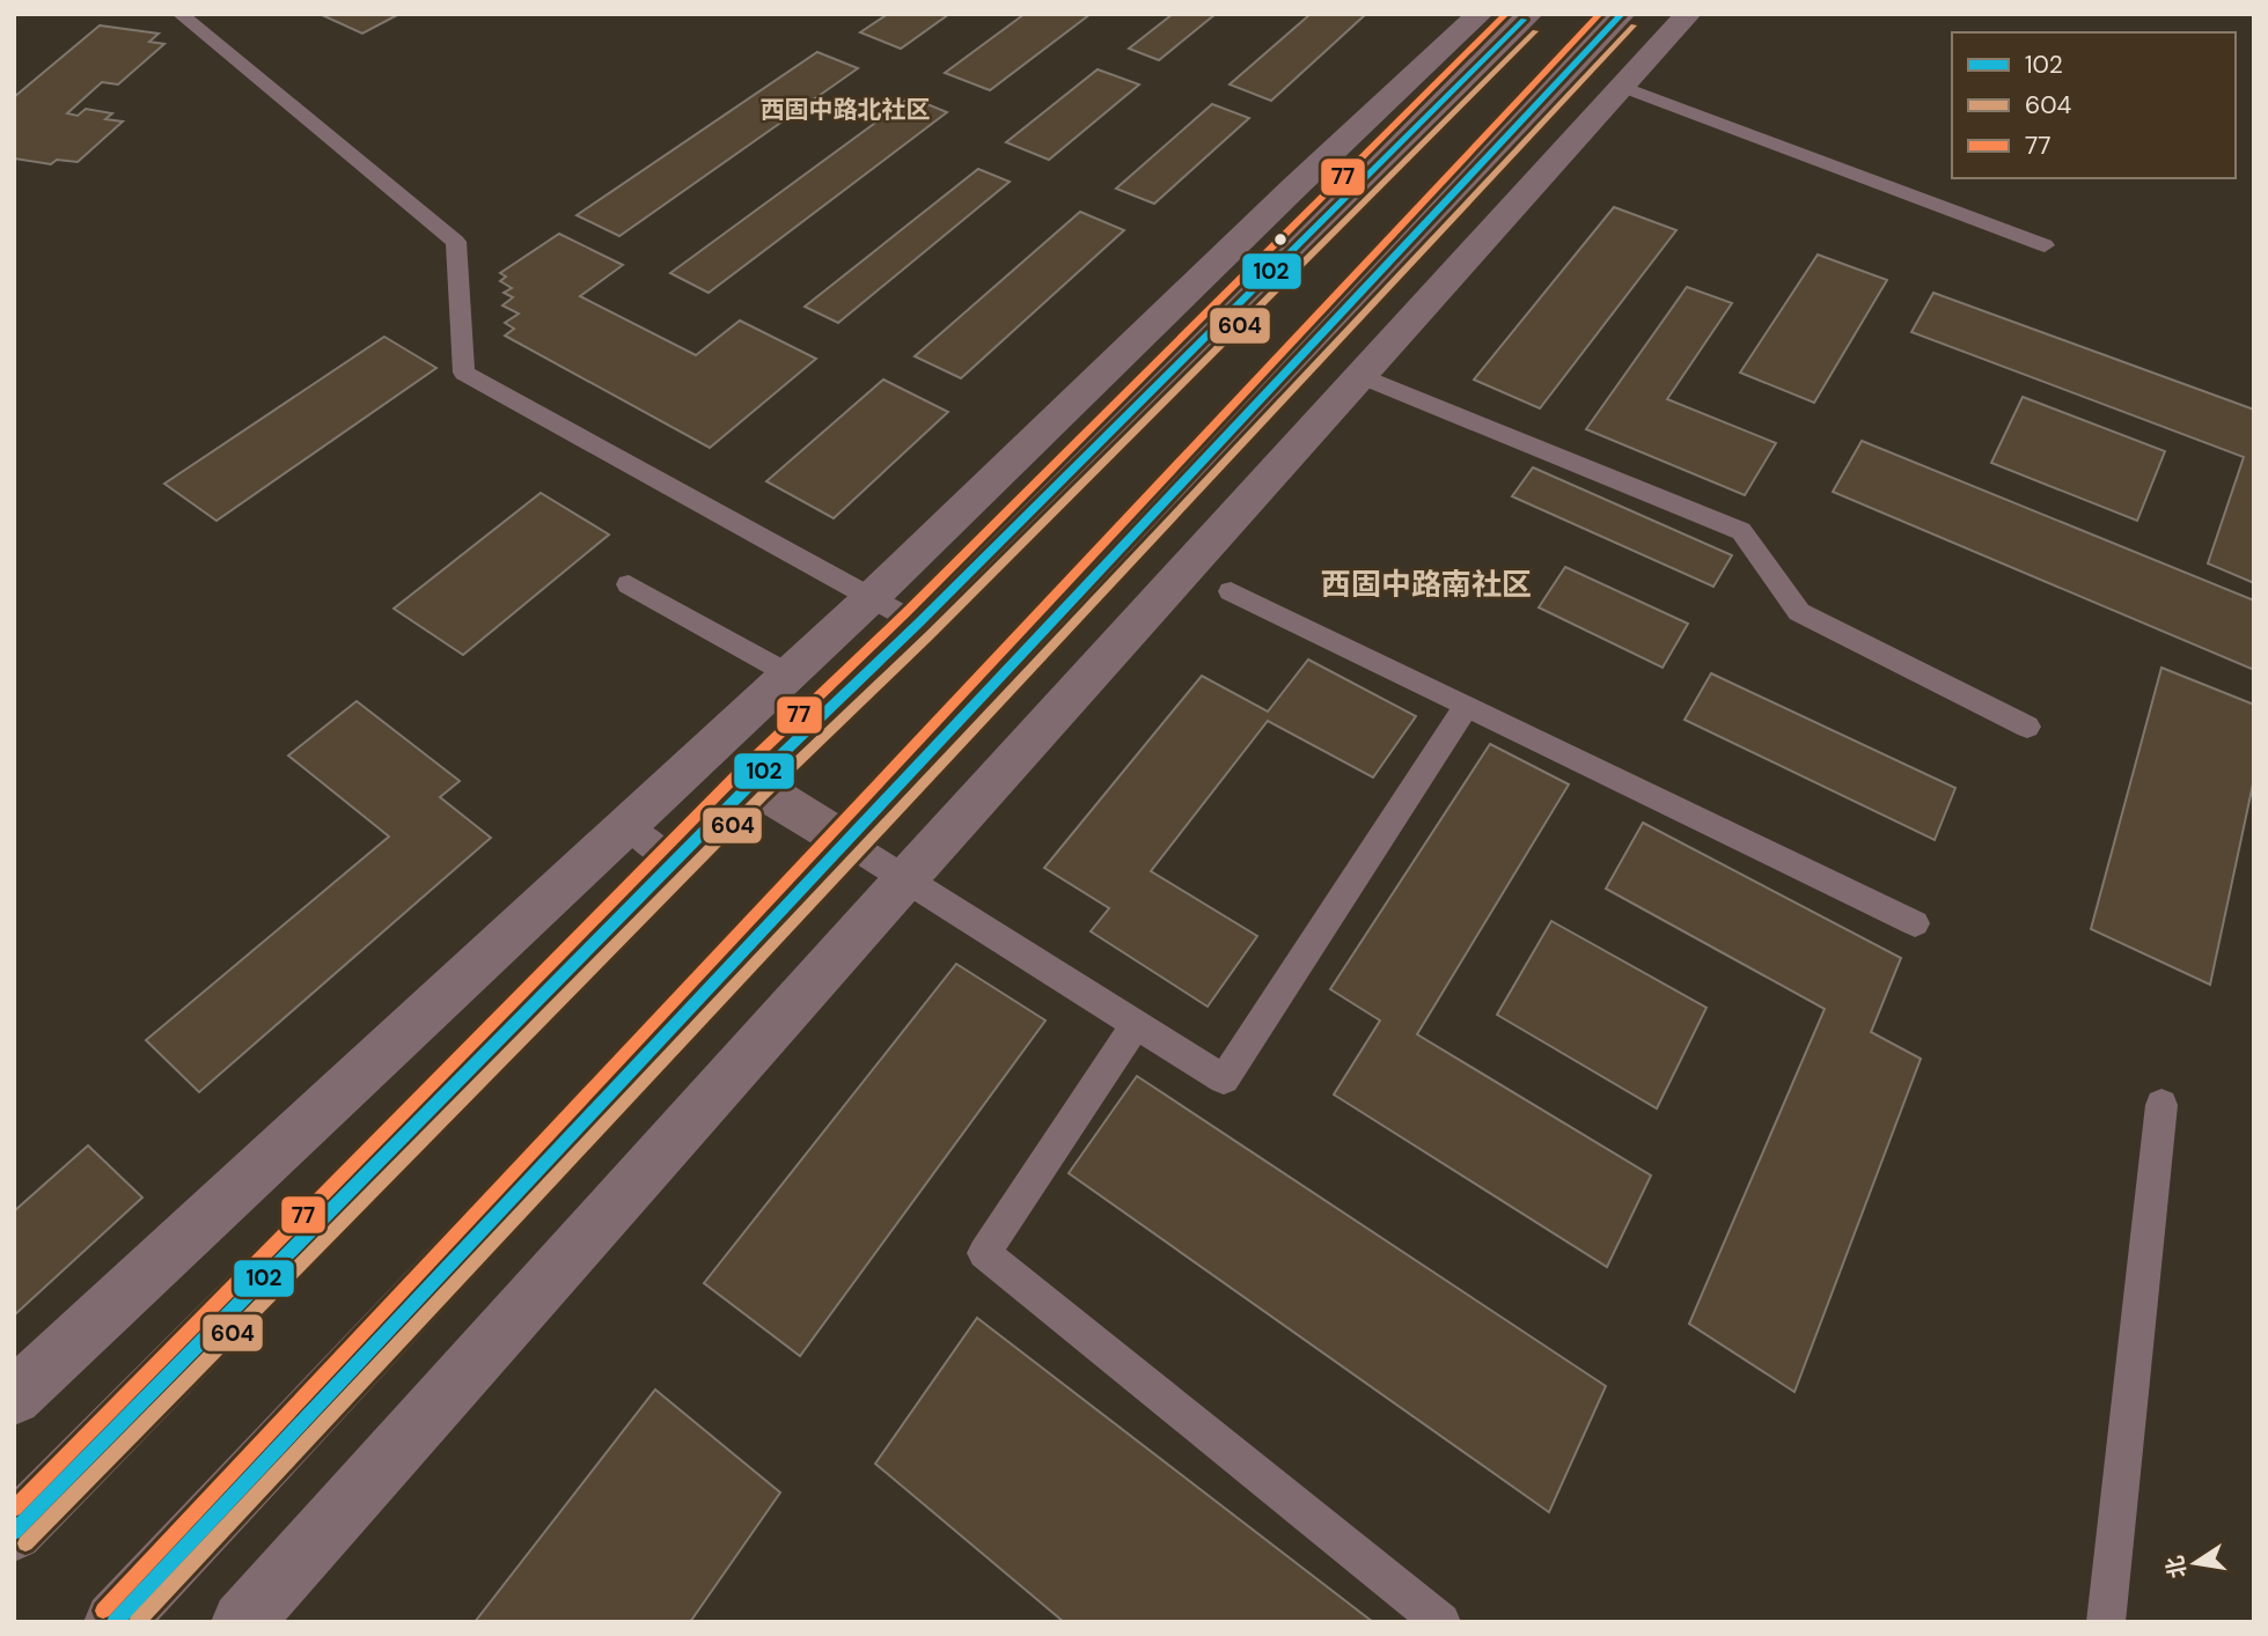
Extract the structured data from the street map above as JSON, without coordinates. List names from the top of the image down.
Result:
{
  "districts": ["西固中路北社区", "西固中路南社区"],
  "lines": ["transit line 102", "transit line 77", "transit line 604"],
  "legend": ["102", "604", "77"],
  "north": "left"
}
